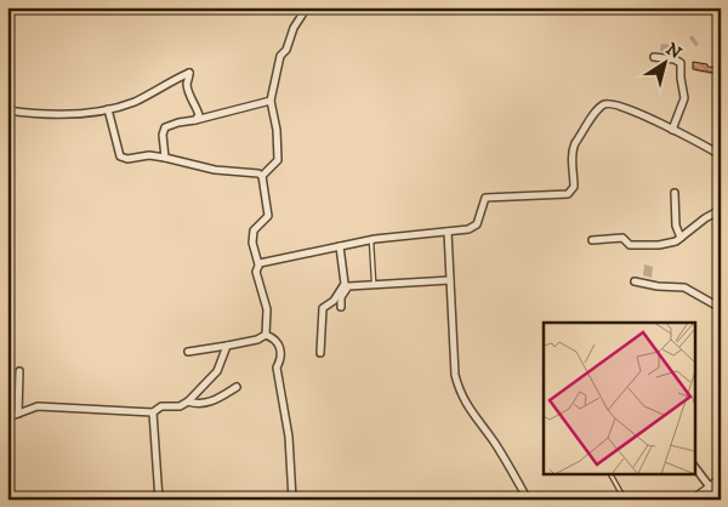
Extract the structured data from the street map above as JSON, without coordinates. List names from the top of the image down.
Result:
{
  "north": "top right"
}
